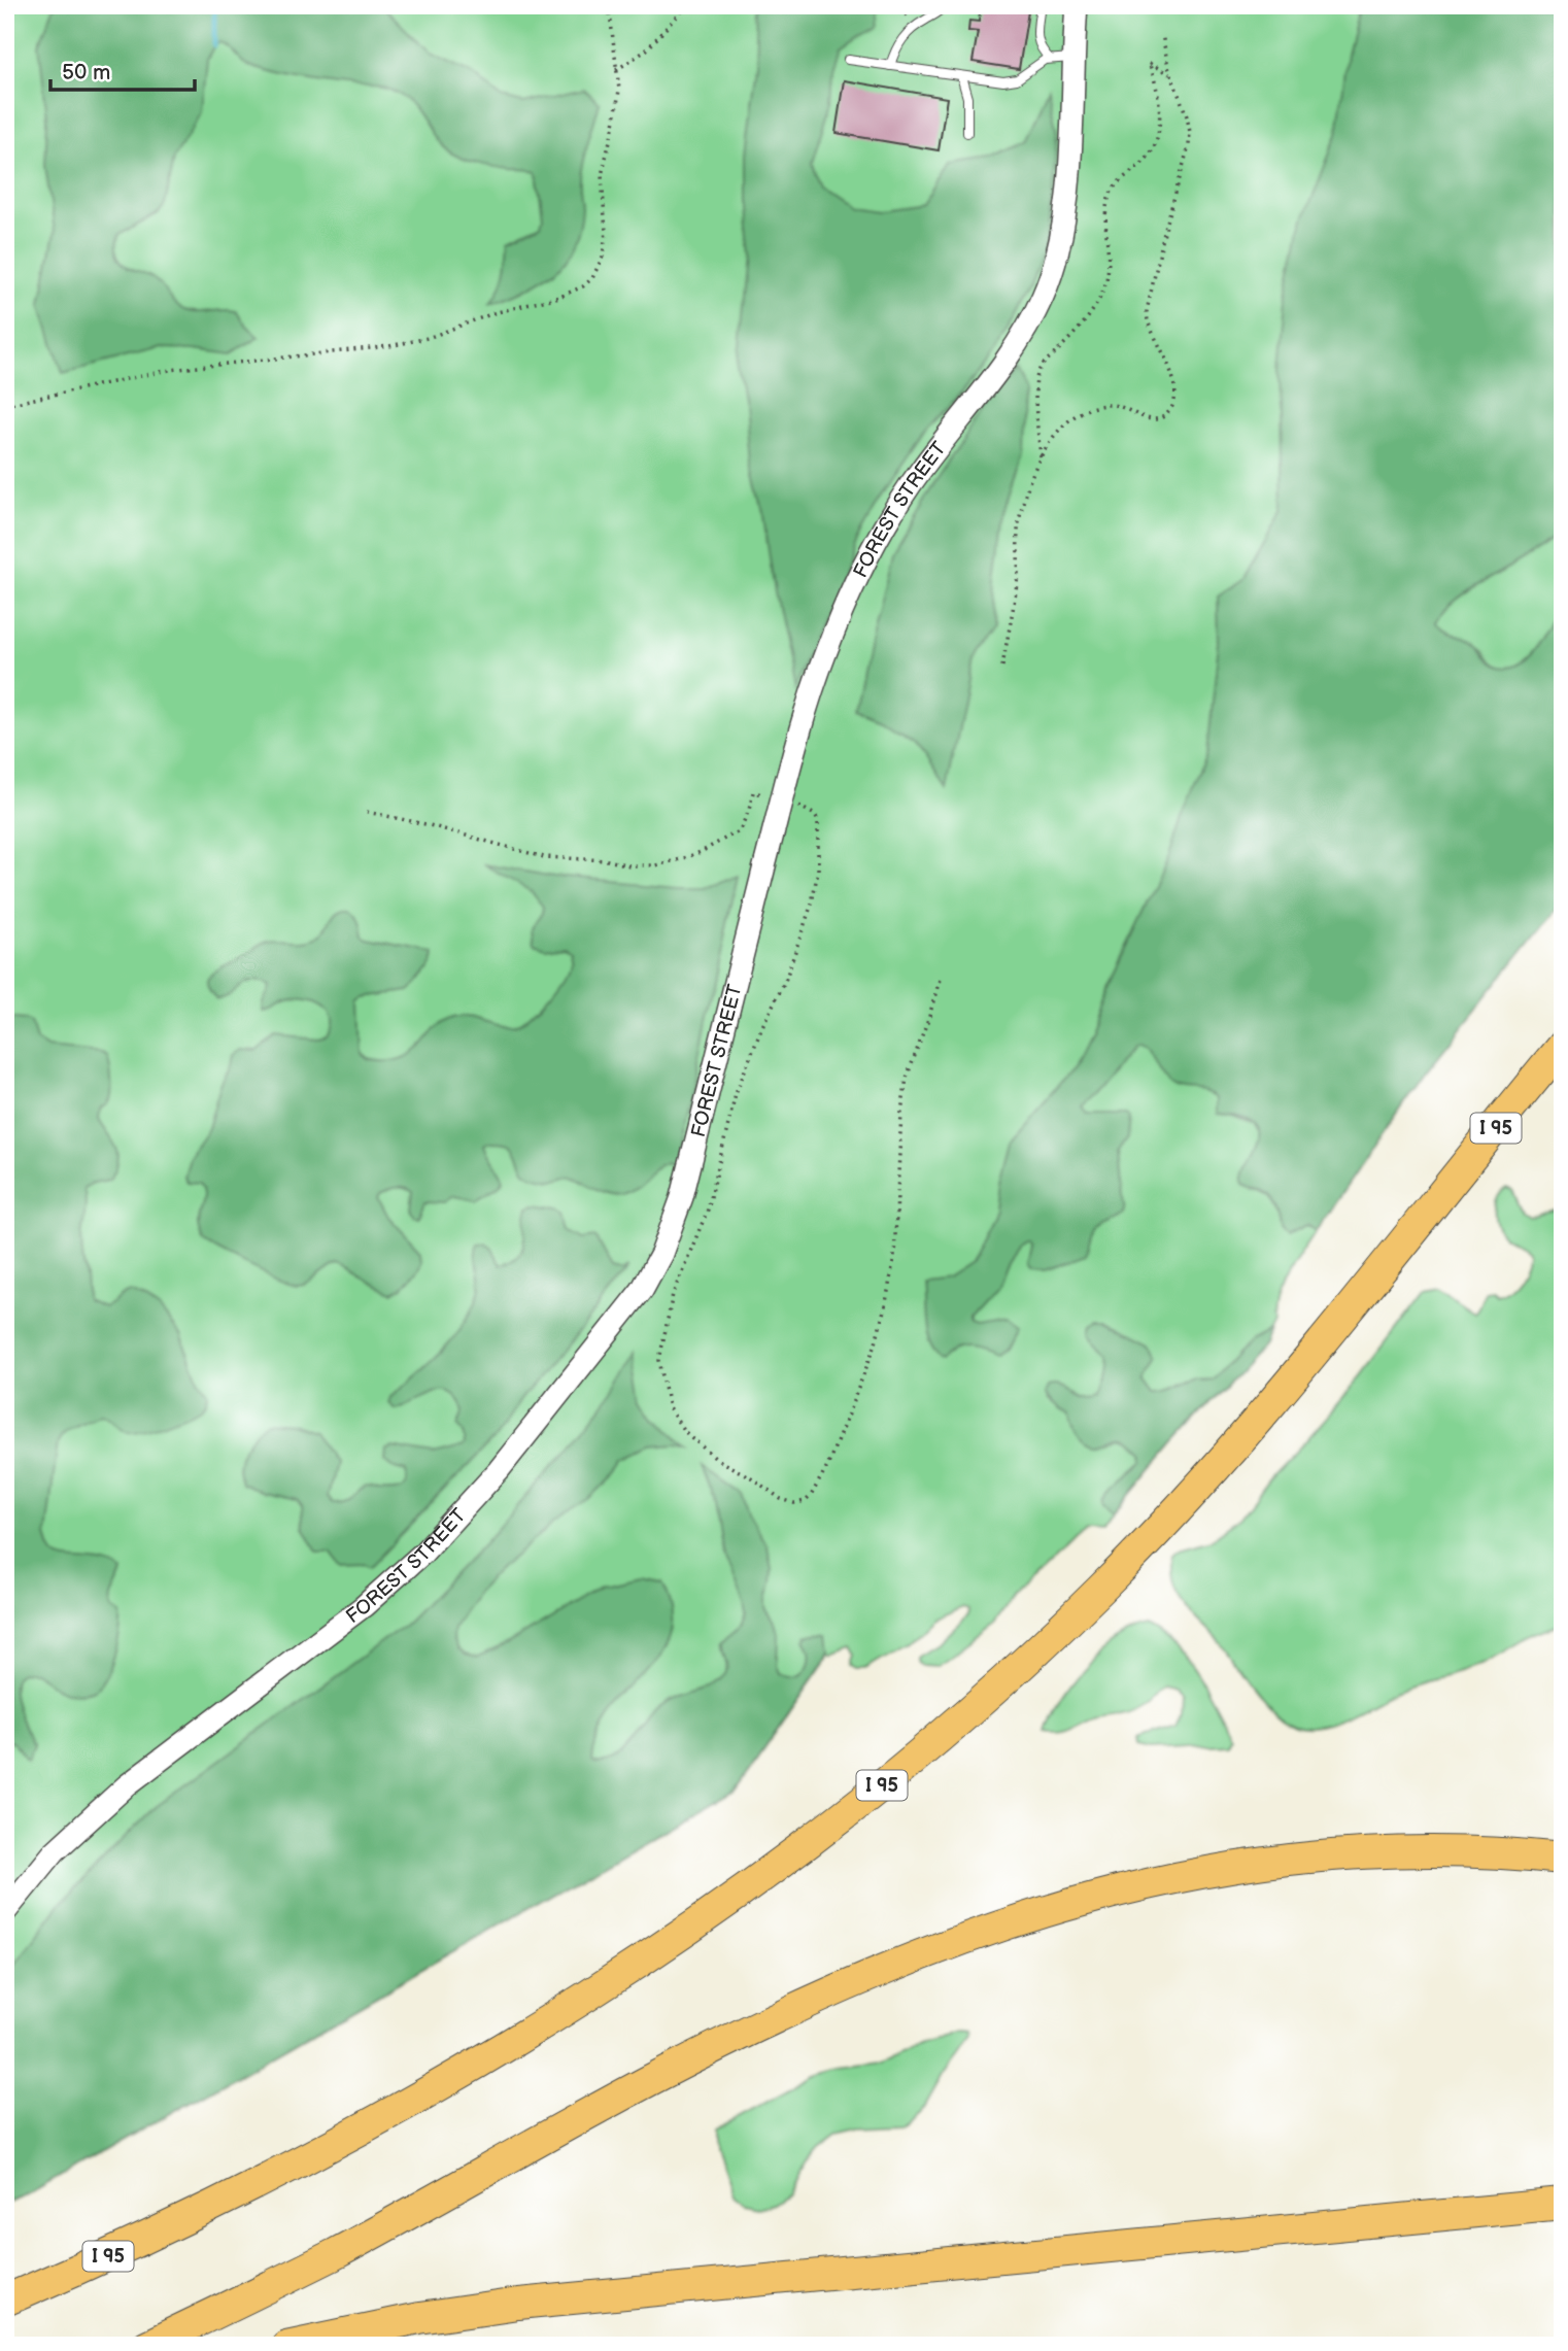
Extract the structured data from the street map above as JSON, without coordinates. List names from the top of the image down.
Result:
{
  "streets": {
    "highway": ["I 95"],
    "street": ["FOREST STREET"]
  },
  "scale_bar": "50 m"
}
